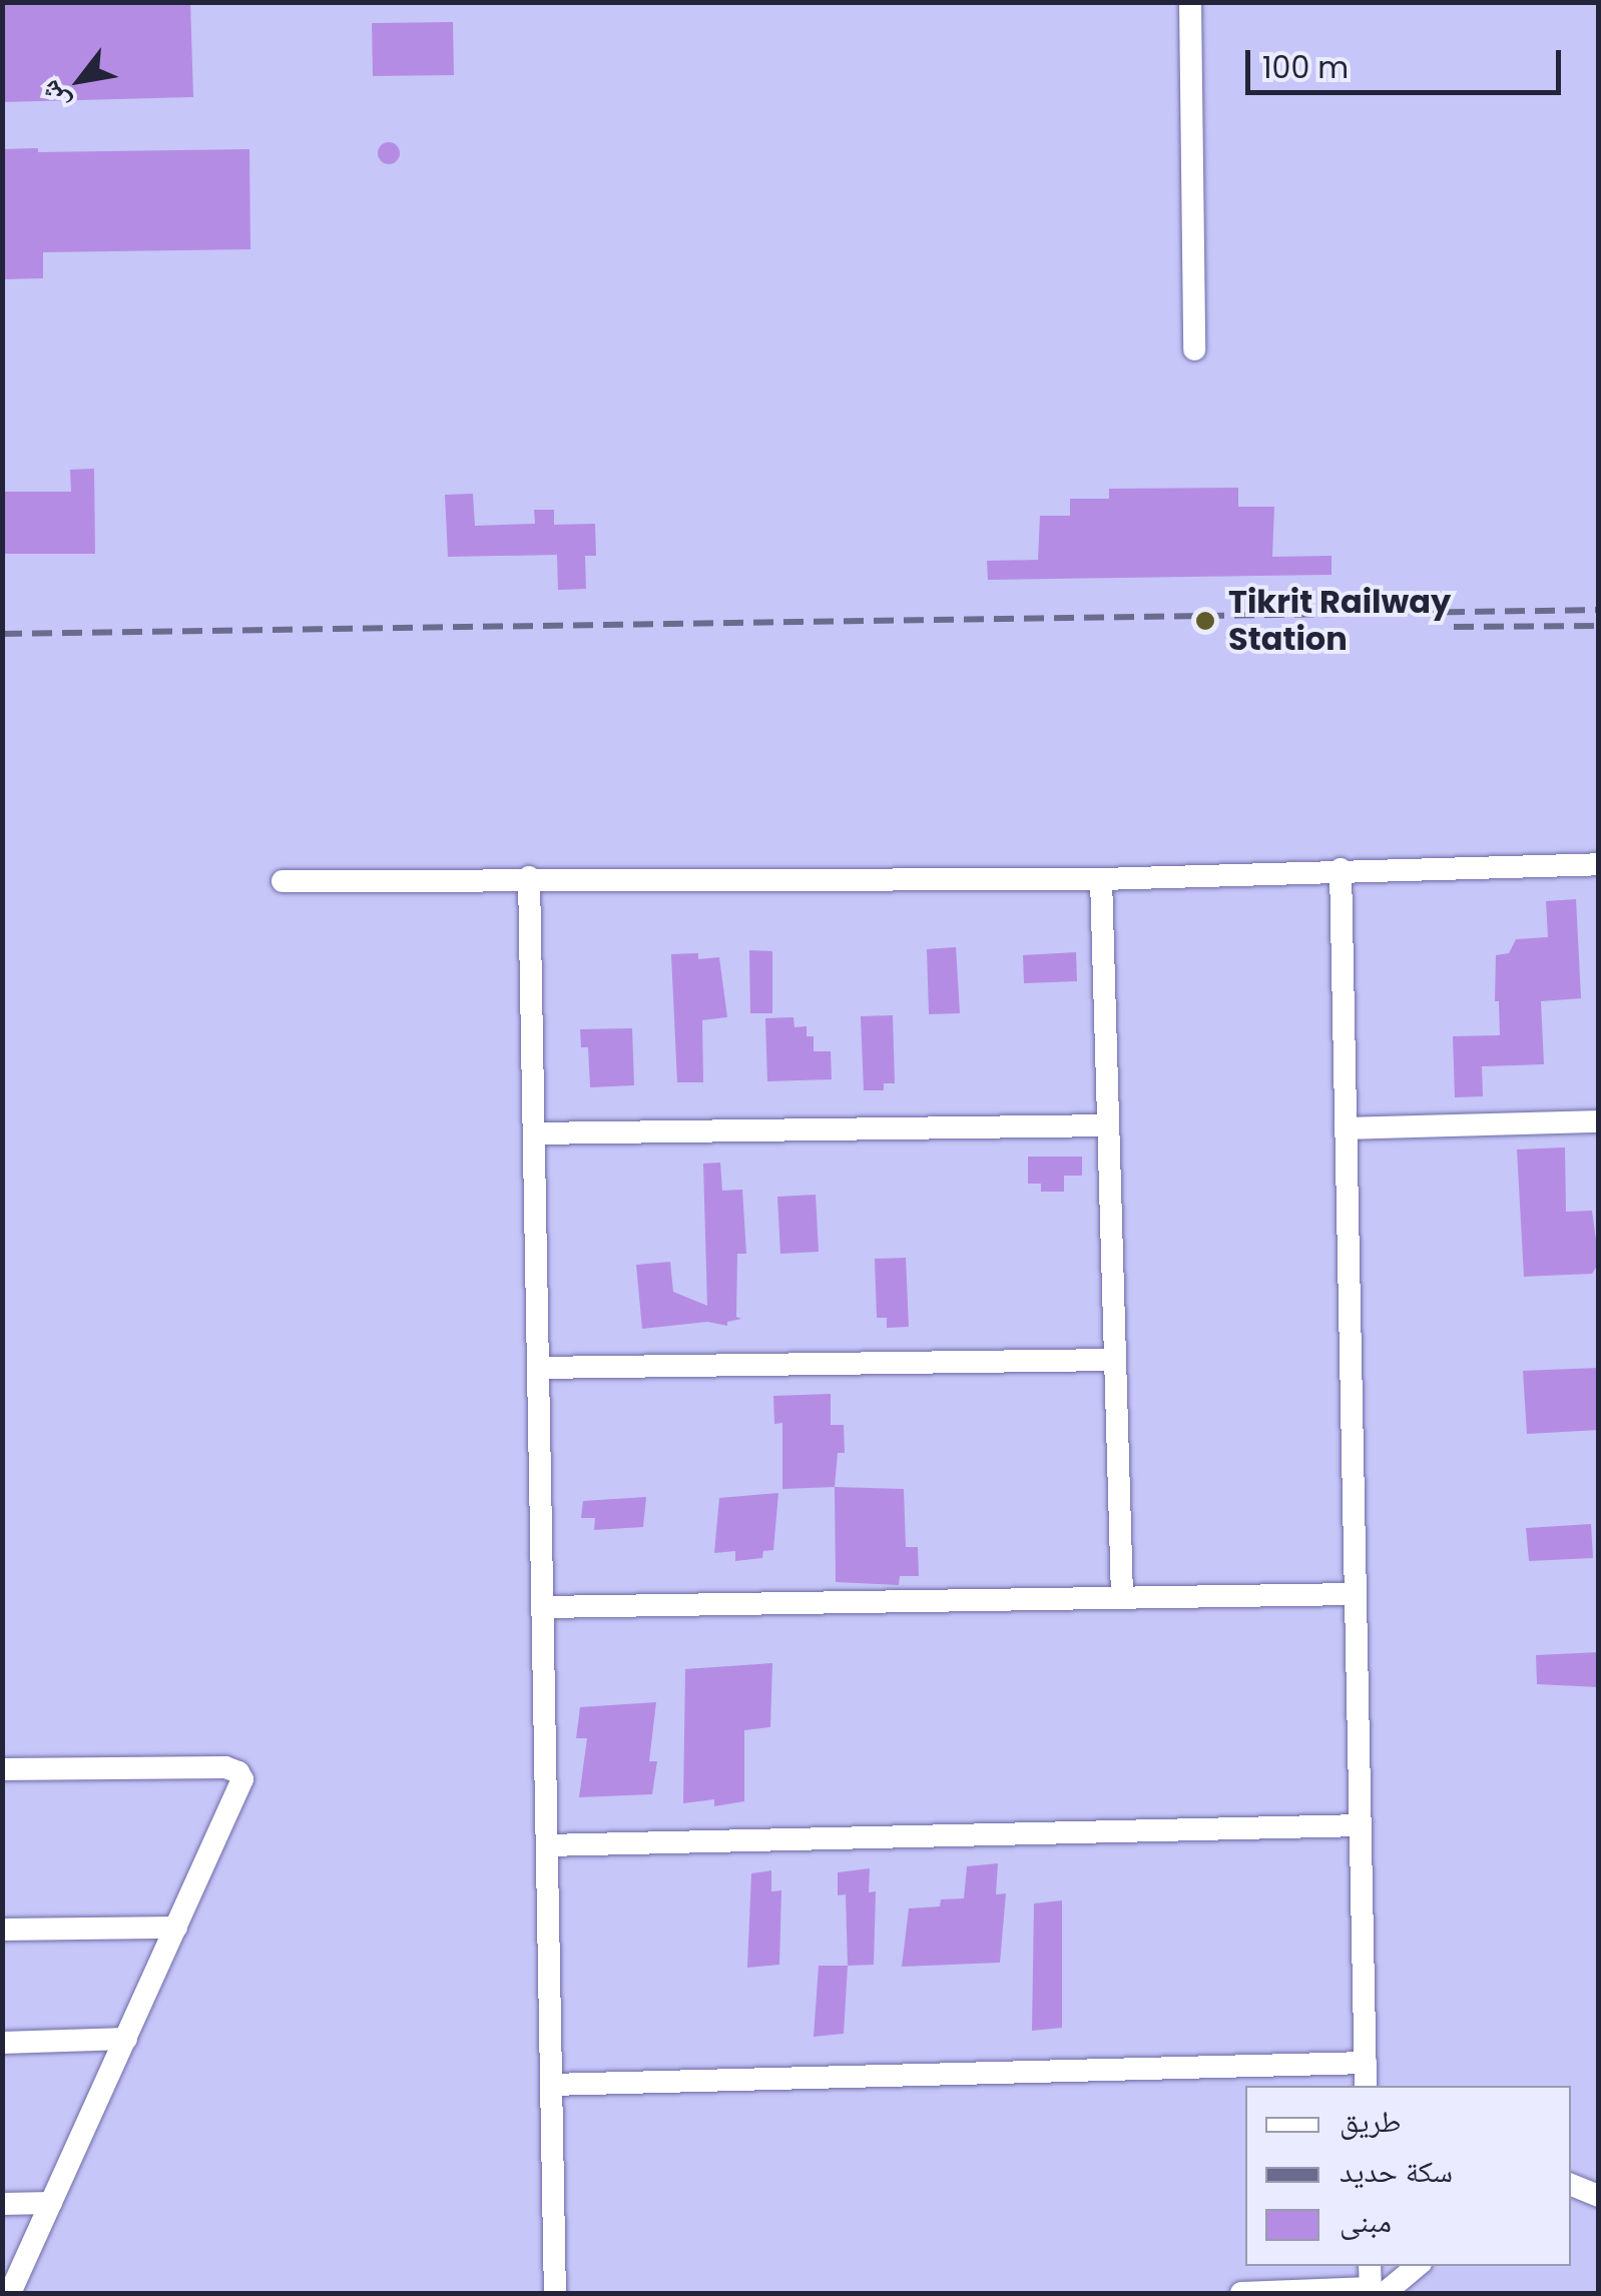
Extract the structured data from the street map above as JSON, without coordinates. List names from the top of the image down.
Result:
{
  "places": ["Tikrit Railway Station"],
  "legend": ["طريق", "سكة حديد", "مبنى"],
  "scale_bar": "100 m",
  "north": "bottom left"
}
